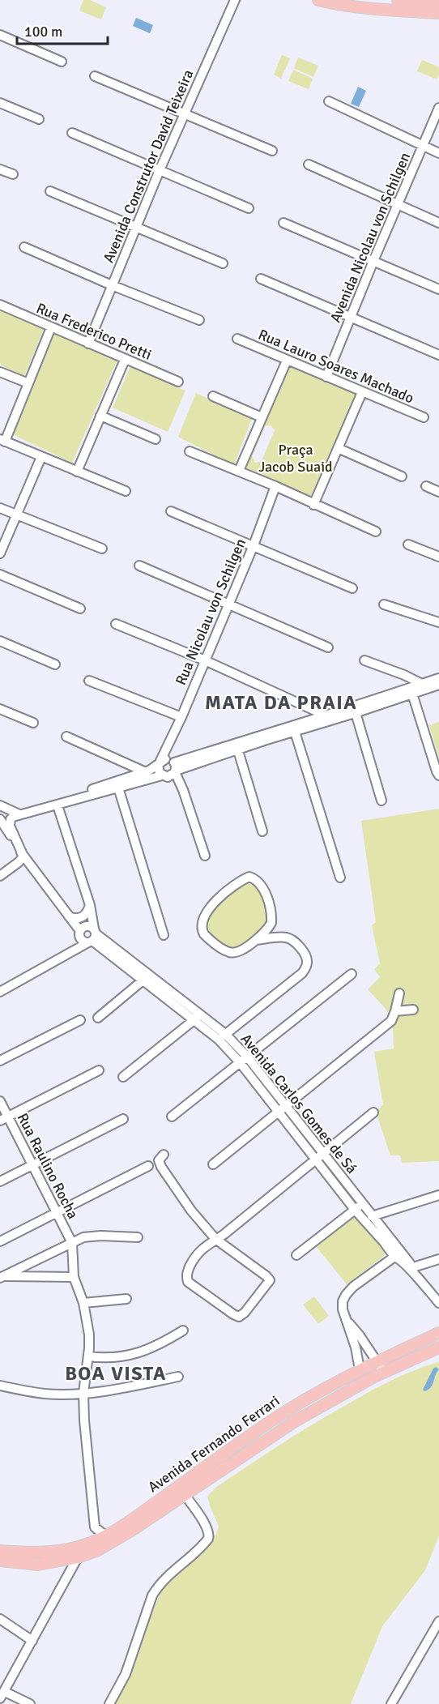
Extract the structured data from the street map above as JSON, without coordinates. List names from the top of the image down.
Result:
{
  "streets": {
    "main road": ["Avenida Fernando Ferrari"],
    "street": [
      "Avenida Construtor David Teixeira",
      "Avenida Nicolau von Schilgen",
      "Rua Frederico Pretti",
      "Rua Lauro Soares Machado",
      "Rua Nicolau von Schilgen",
      "Avenida Carlos Gomes de Sá",
      "Rua Raulino Rocha"
    ]
  },
  "crossings": [
    ["Avenida Construtor David Teixeira", "Rua Frederico Pretti"],
    ["Avenida Nicolau von Schilgen", "Rua Lauro Soares Machado"]
  ],
  "districts": ["MATA DA PRAIA", "BOA VISTA"],
  "parks": ["Praça Jacob Suaid"],
  "scale_bar": "100 m"
}
